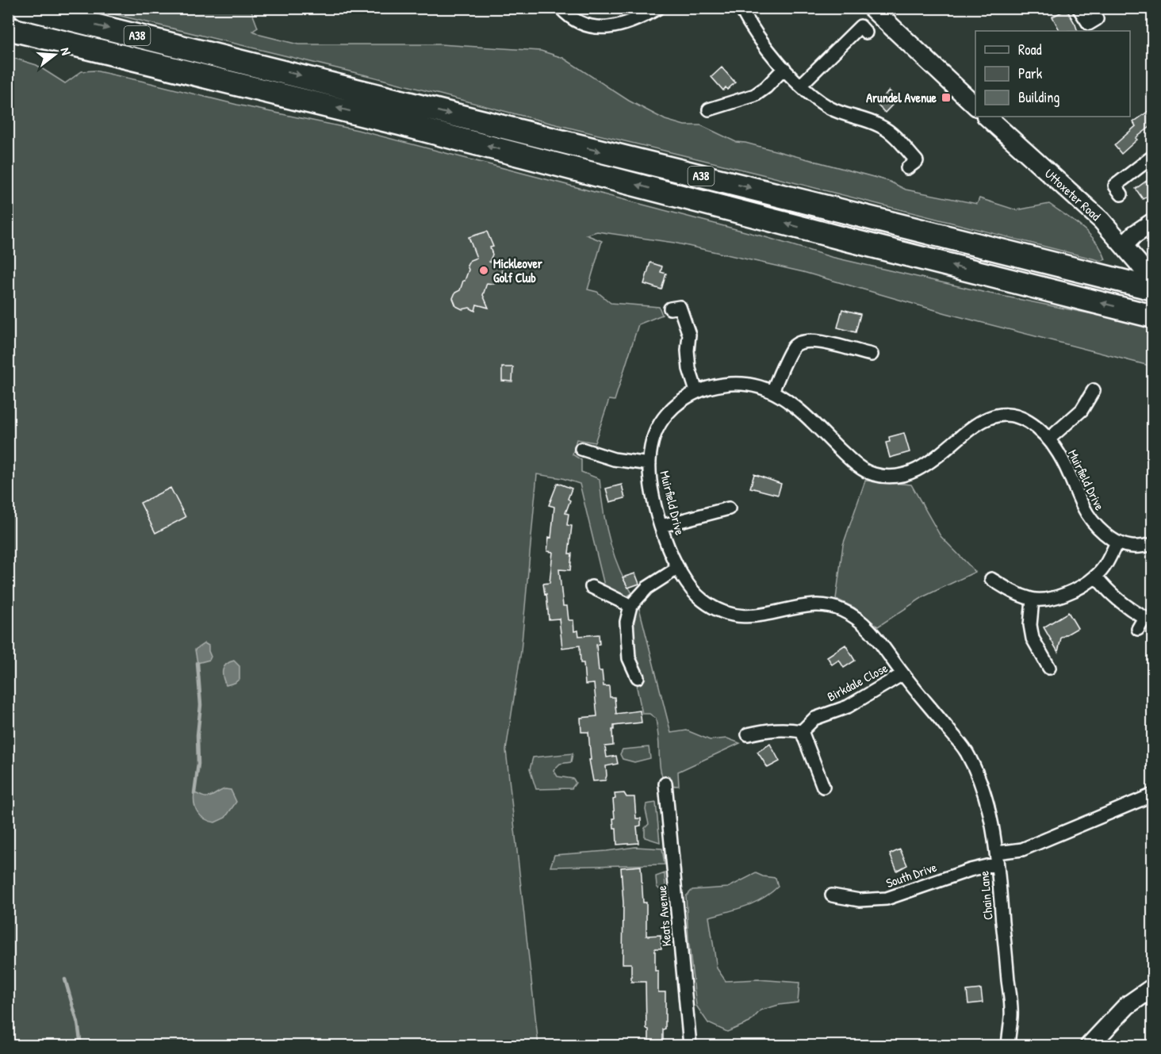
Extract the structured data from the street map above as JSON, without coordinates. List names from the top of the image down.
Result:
{
  "streets": {
    "highway": ["A38"],
    "main road": ["Uttoxeter Road"],
    "street": [
      "Muirfield Drive",
      "Birkdale Close",
      "South Drive",
      "Chain Lane",
      "Keats Avenue"
    ]
  },
  "crossings": [
    ["Muirfield Drive", "Birkdale Close"],
    ["Muirfield Drive", "South Drive"],
    ["Muirfield Drive", "Chain Lane"],
    ["South Drive", "Chain Lane"]
  ],
  "places": {
    "transit": ["Arundel Avenue"],
    "other": ["Mickleover Golf Club"]
  },
  "legend": ["Road", "Park", "Building"],
  "north": "right"
}
